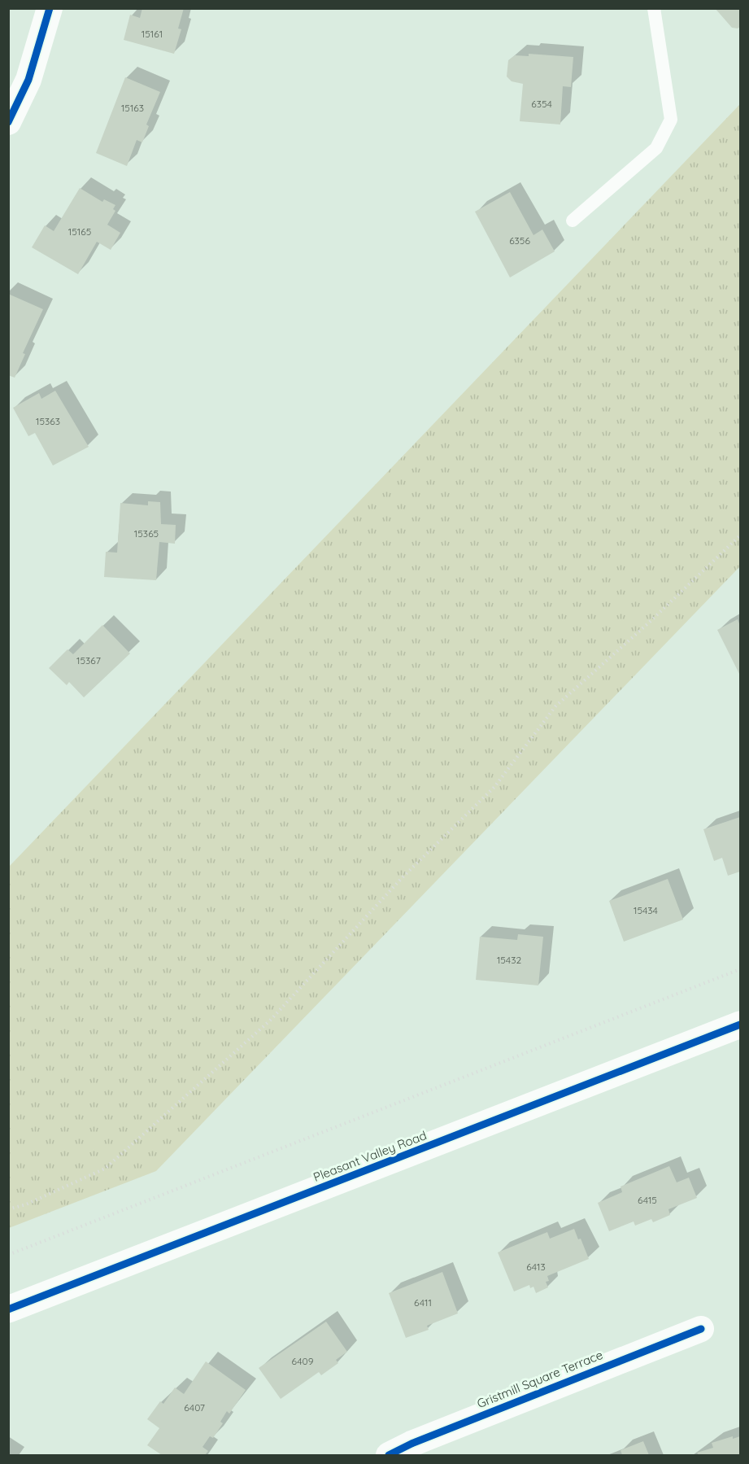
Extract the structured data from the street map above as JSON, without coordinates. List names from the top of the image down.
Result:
{
  "streets": {
    "main road": ["Pleasant Valley Road"],
    "street": ["Gristmill Square Terrace"]
  },
  "house_numbers": [
    "15161",
    "6354",
    "15163",
    "15165",
    "6356",
    "15363",
    "15365",
    "15367",
    "15434",
    "15432",
    "6415",
    "6413",
    "6411",
    "6409",
    "6407"
  ]
}
